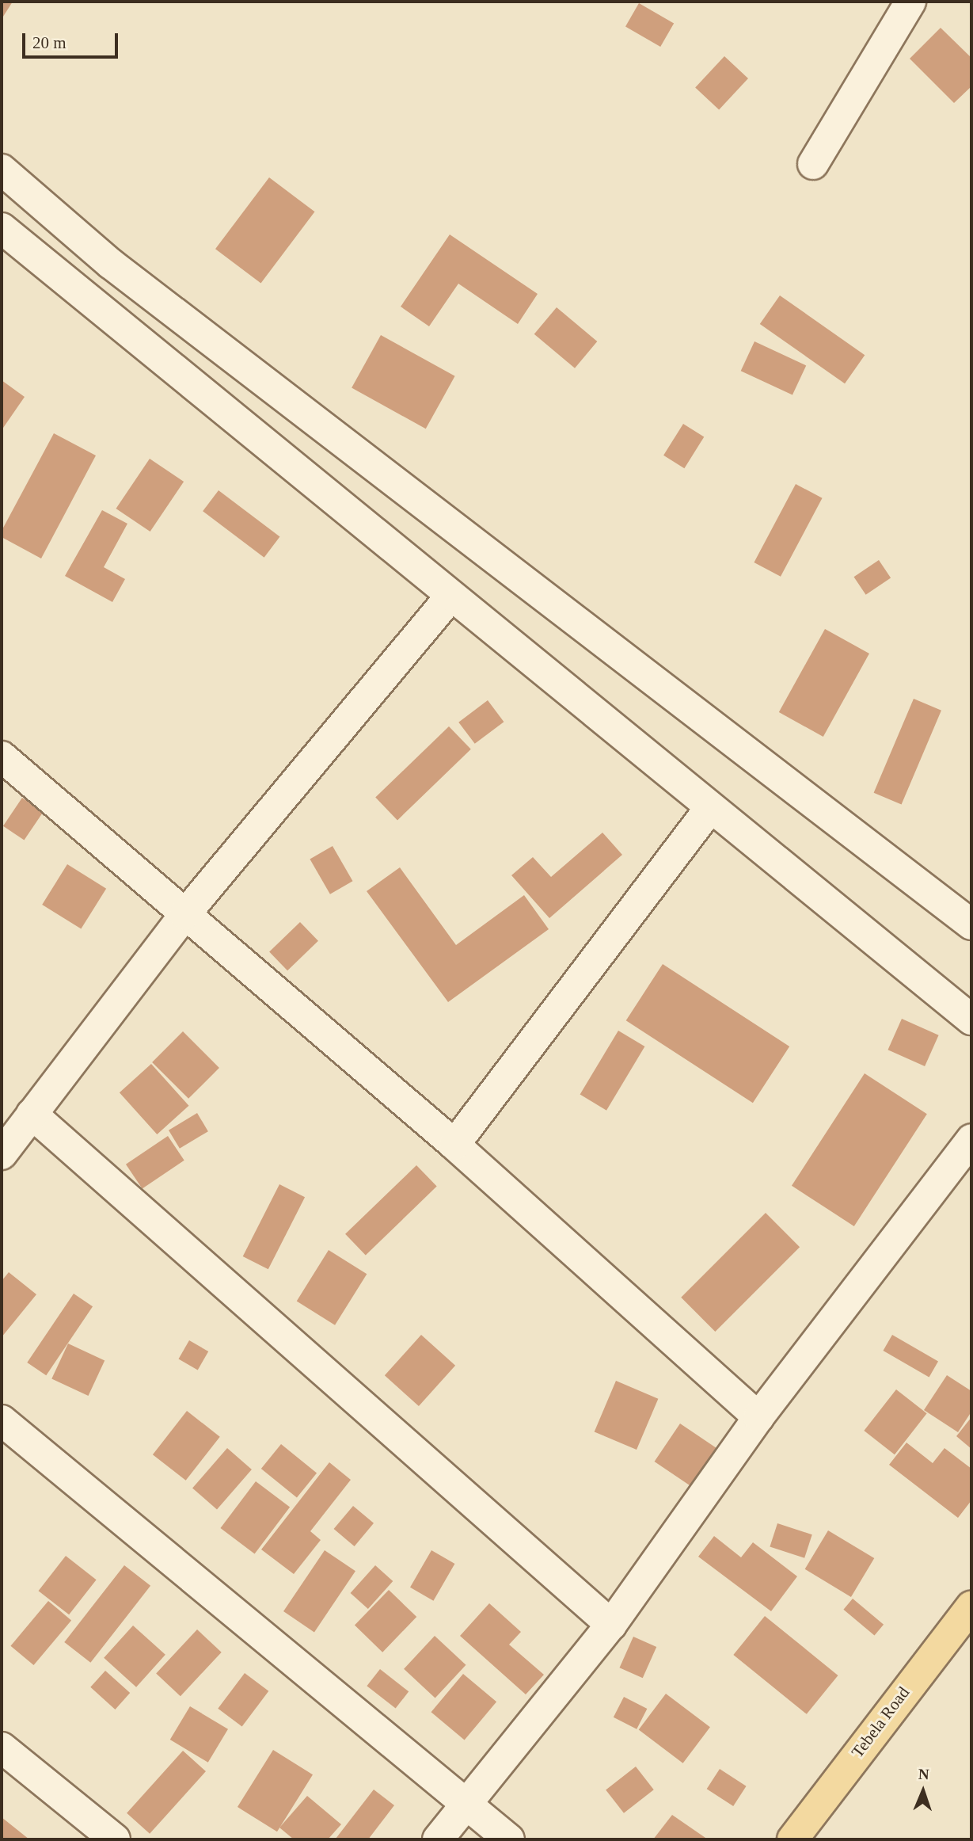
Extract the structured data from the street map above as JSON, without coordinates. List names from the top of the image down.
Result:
{
  "streets": {
    "main road": ["Tebela Road"]
  },
  "scale_bar": "20 m",
  "north": "top"
}
